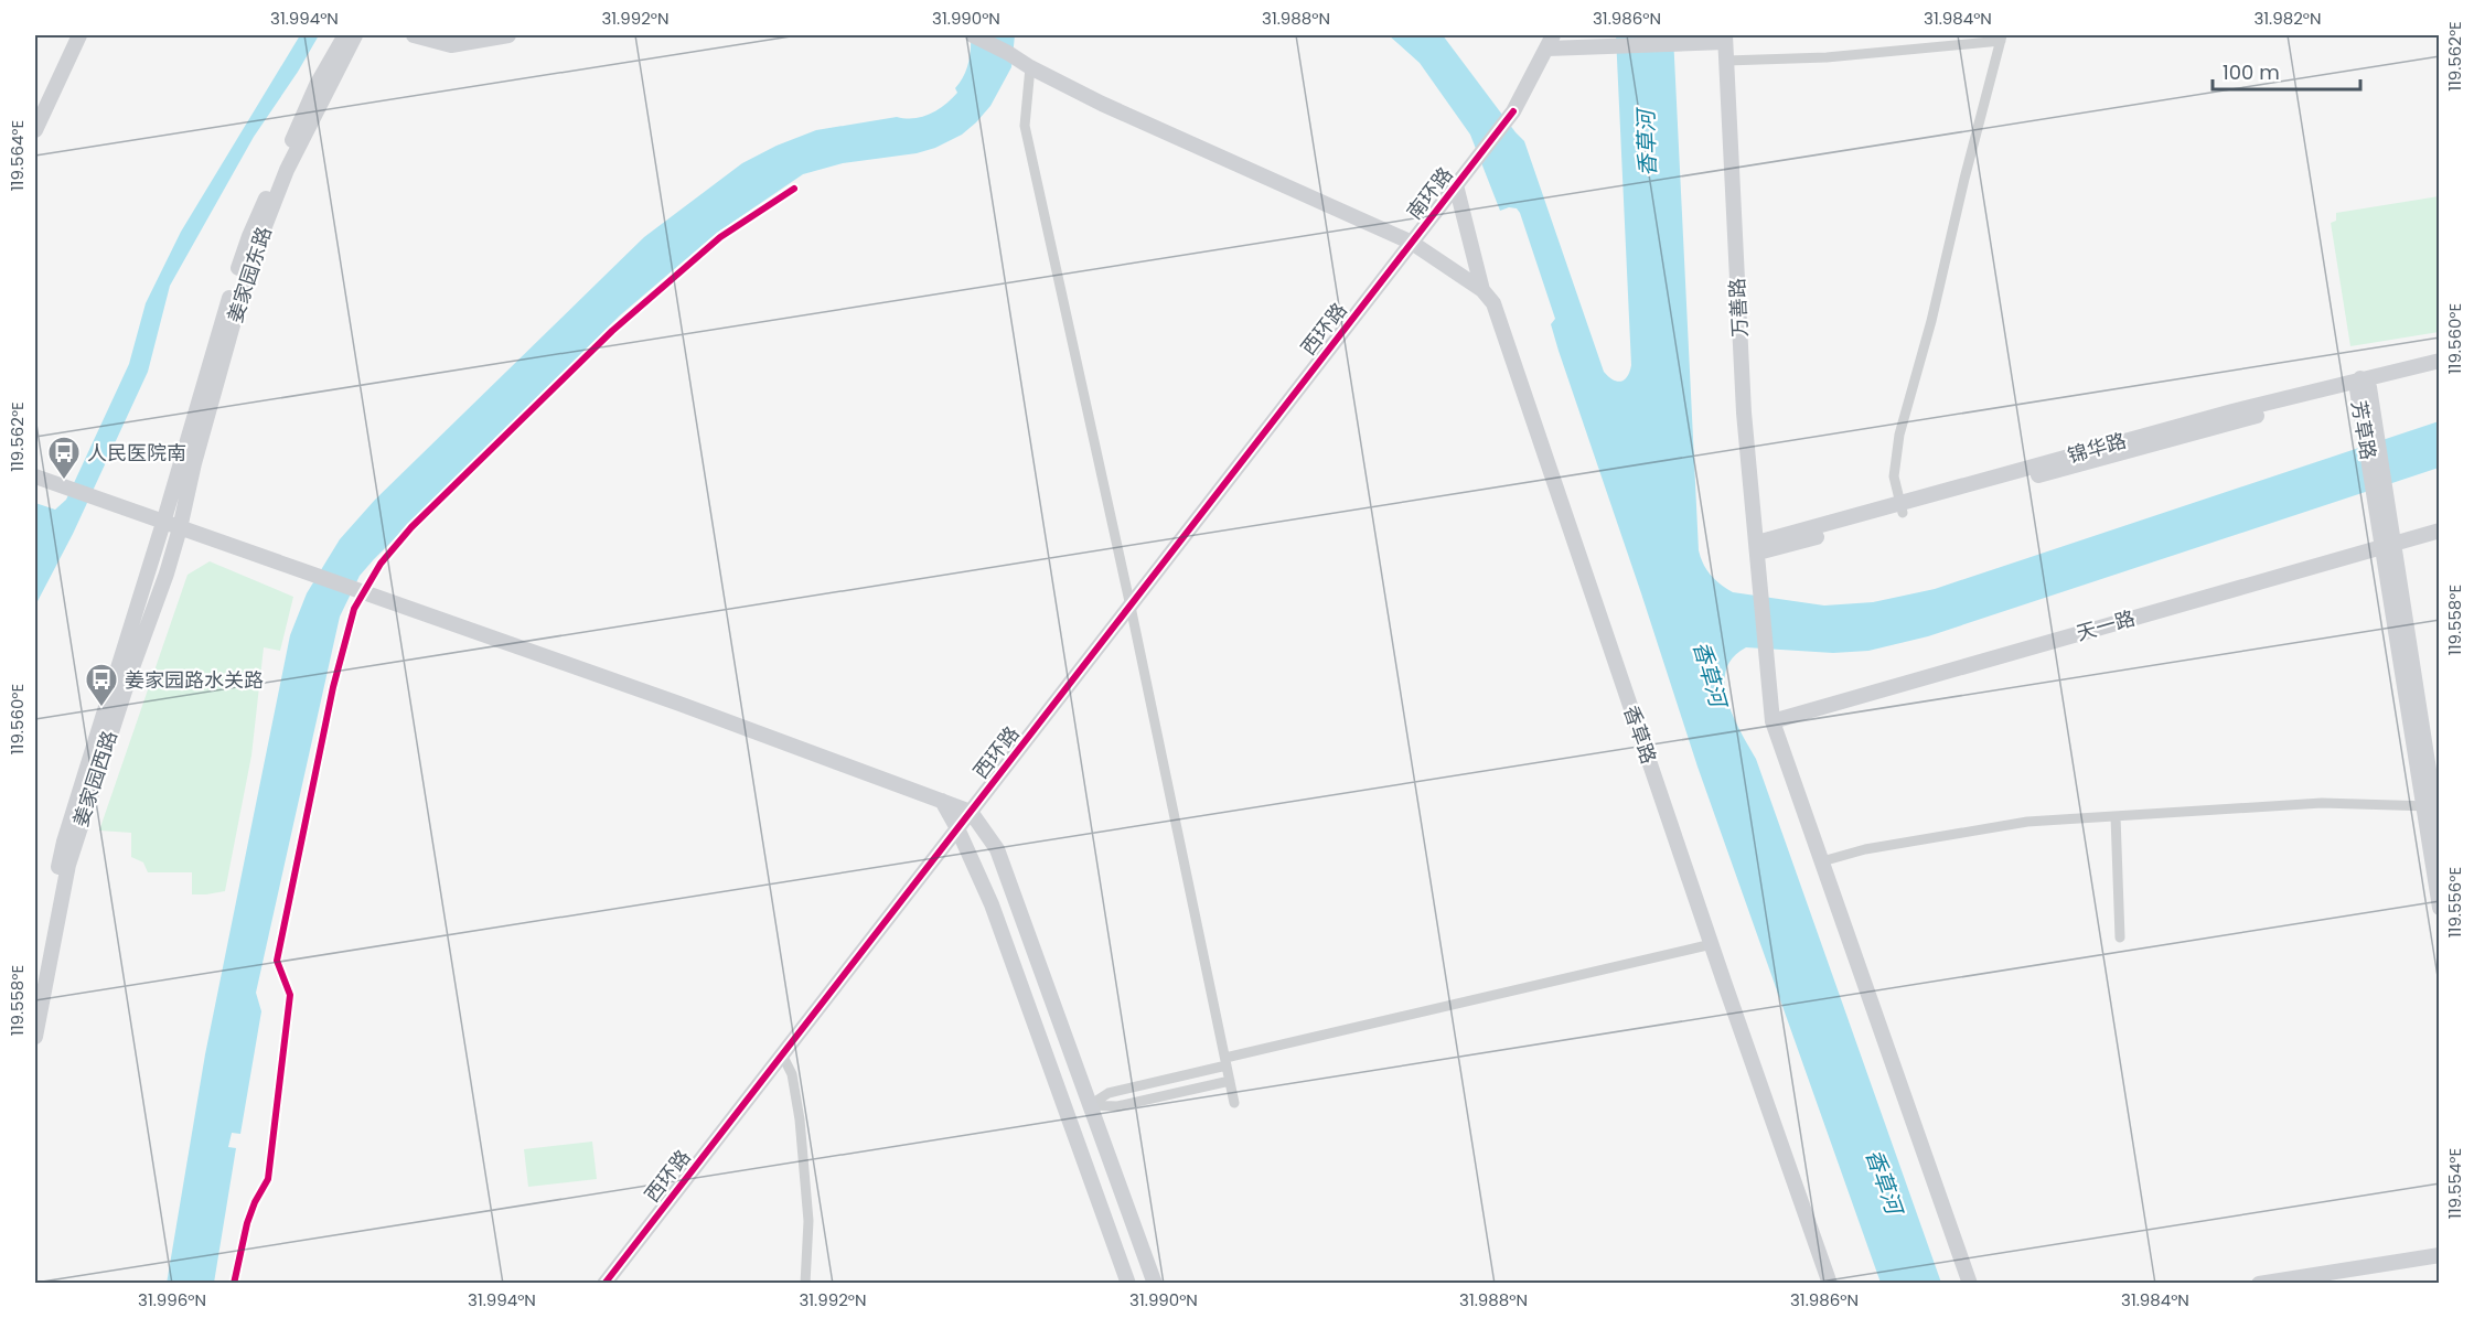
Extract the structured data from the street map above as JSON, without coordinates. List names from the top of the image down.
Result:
{
  "streets": {
    "street": [
      "南环路",
      "姜家园东路",
      "万善路",
      "西环路",
      "芳草路",
      "锦华路",
      "天一路",
      "香草路",
      "姜家园西路"
    ]
  },
  "crossings": [
    ["南环路", "西环路"],
    ["南环路", "香草路"],
    ["姜家园东路", "姜家园西路"],
    ["万善路", "锦华路"],
    ["万善路", "天一路"],
    ["芳草路", "锦华路"],
    ["芳草路", "天一路"]
  ],
  "water": ["香草河"],
  "places": {
    "bus stop": ["人民医院南", "姜家园路水关路"]
  },
  "scale_bar": "100 m",
  "coordinates": [
    "31.994°N",
    "31.992°N",
    "31.990°N",
    "31.988°N",
    "31.986°N",
    "31.984°N",
    "31.982°N",
    "119.562°E",
    "119.564°E",
    "119.560°E",
    "119.558°E",
    "119.556°E",
    "119.554°E",
    "31.996°N"
  ]
}
